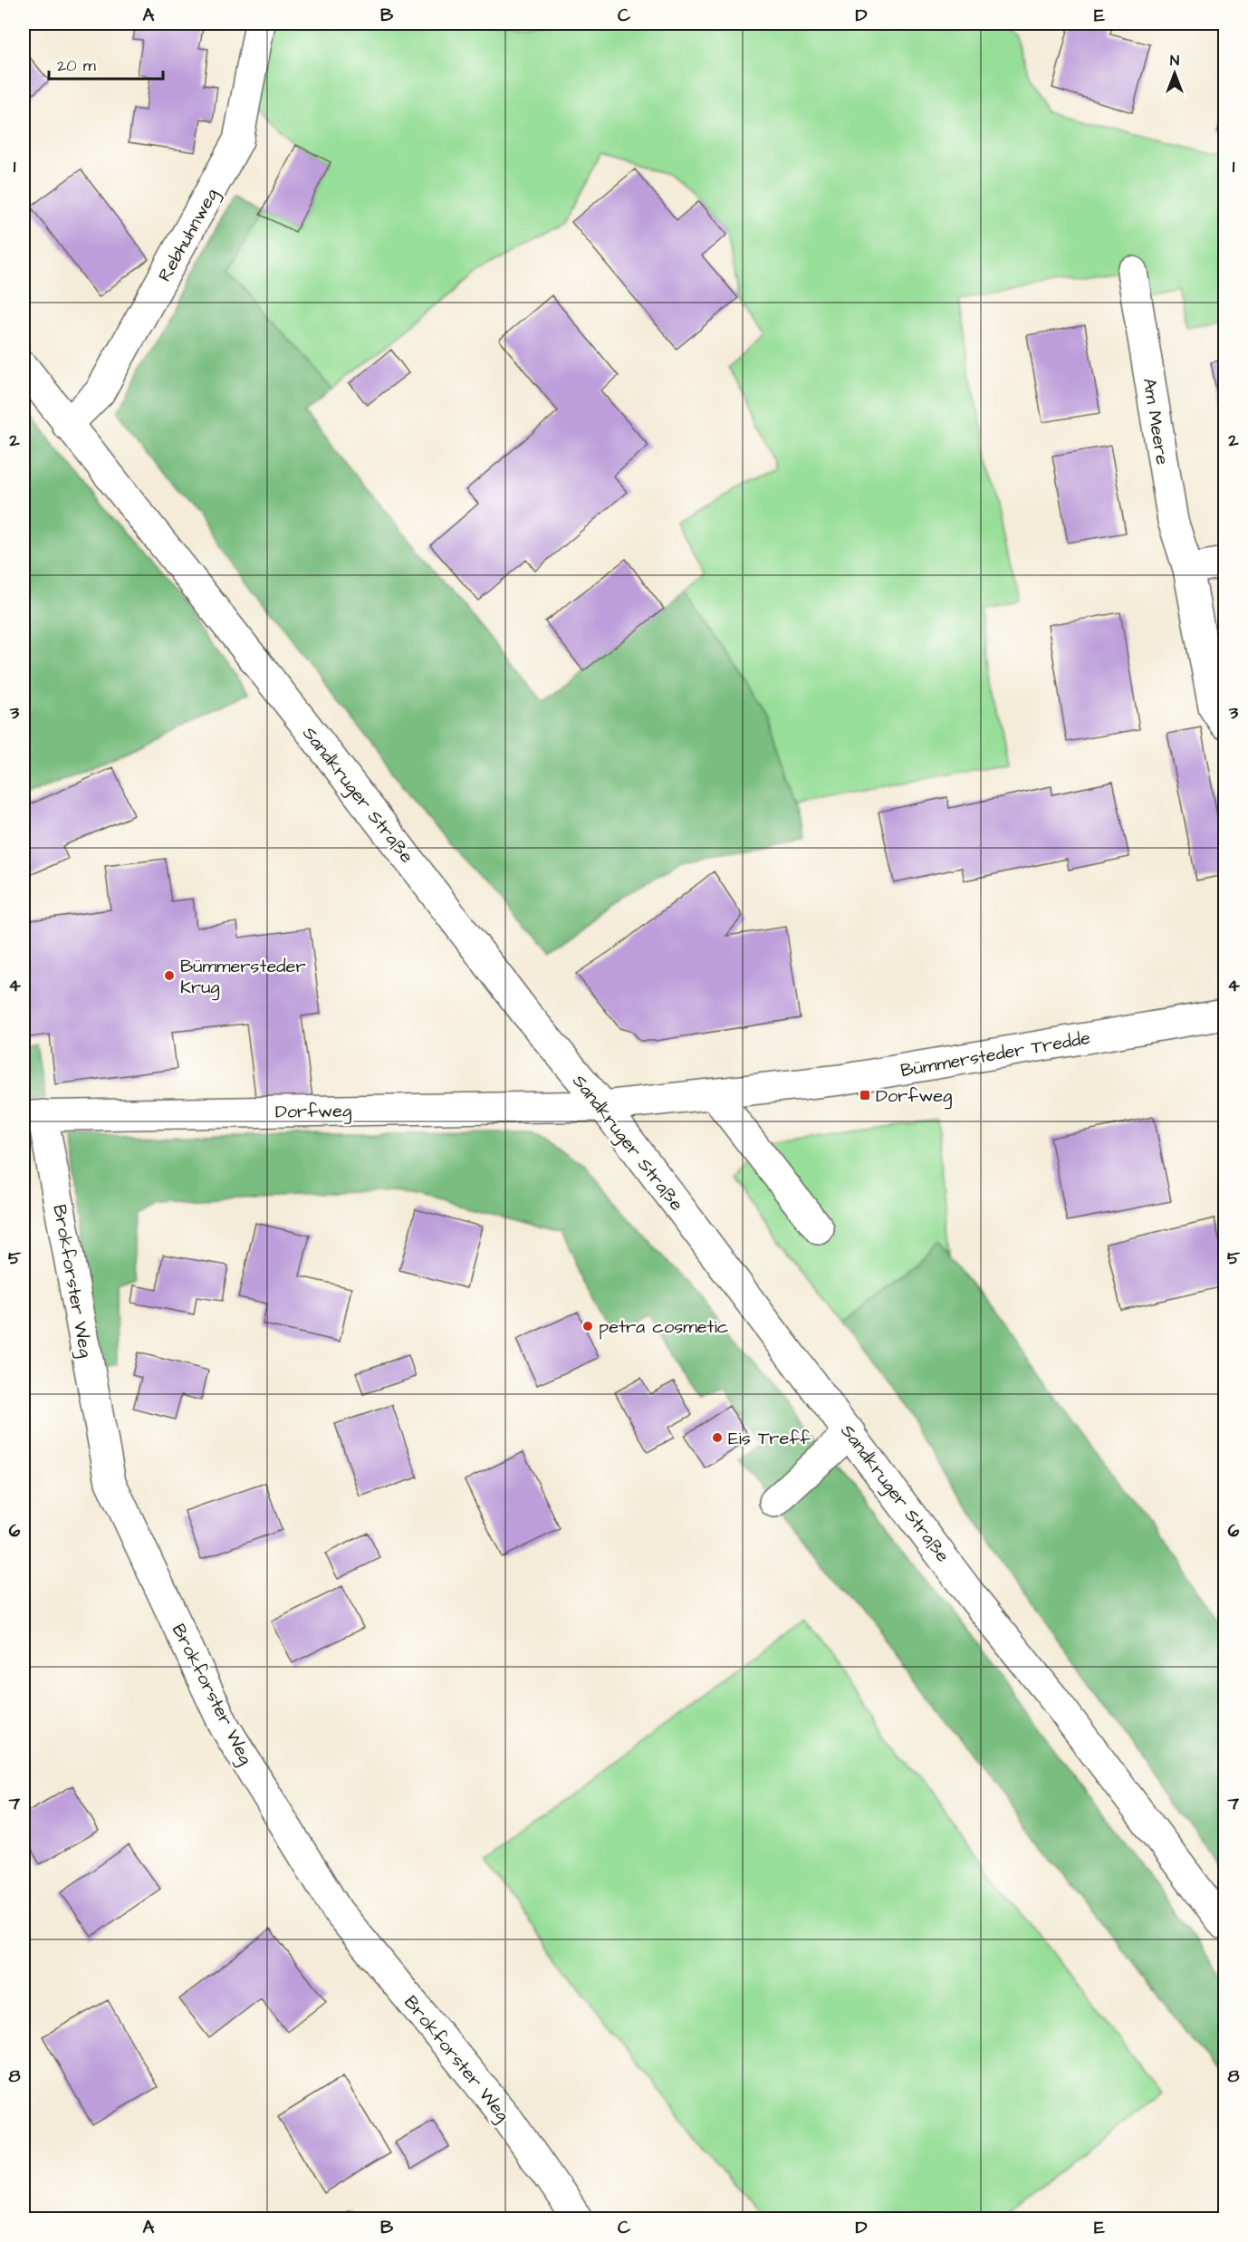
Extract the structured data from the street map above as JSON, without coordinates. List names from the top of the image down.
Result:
{
  "streets": {
    "street": [
      "Rebhuhnweg",
      "Am Meere",
      "Sandkruger Straße",
      "Bümmersteder Tredde",
      "Dorfweg",
      "Brokforster Weg"
    ]
  },
  "crossings": [
    ["Rebhuhnweg", "Sandkruger Straße"],
    ["Sandkruger Straße", "Bümmersteder Tredde"],
    ["Sandkruger Straße", "Dorfweg"],
    ["Bümmersteder Tredde", "Dorfweg"],
    ["Dorfweg", "Brokforster Weg"]
  ],
  "places": {
    "other": ["Bümmersteder Krug", "petra cosmetic", "Eis Treff"],
    "transit": ["Dorfweg"]
  },
  "scale_bar": "20 m",
  "north": "top",
  "grid": {
    "columns": [
      "A",
      "B",
      "C",
      "D",
      "E"
    ],
    "rows": [
      "1",
      "2",
      "3",
      "4",
      "5",
      "6",
      "7",
      "8"
    ]
  }
}
